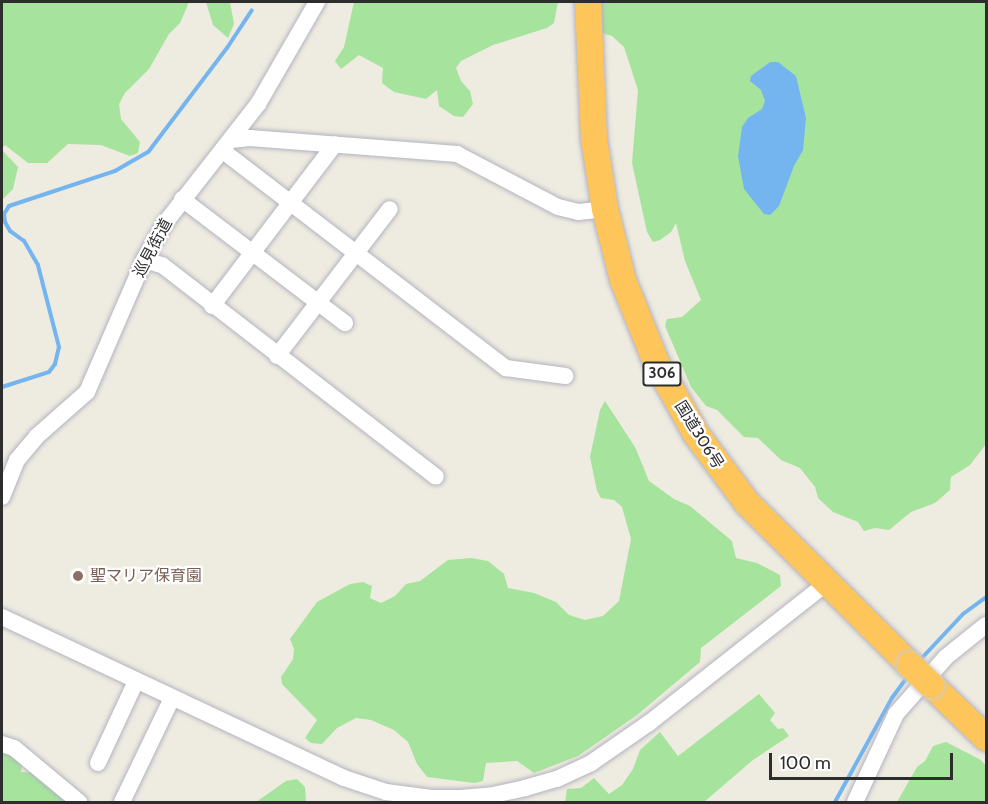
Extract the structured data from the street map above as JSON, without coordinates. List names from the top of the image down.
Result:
{
  "streets": {
    "highway": ["306", "国道306号"],
    "street": ["巡見街道"]
  },
  "places": ["聖マリア保育園"],
  "scale_bar": "100 m"
}
